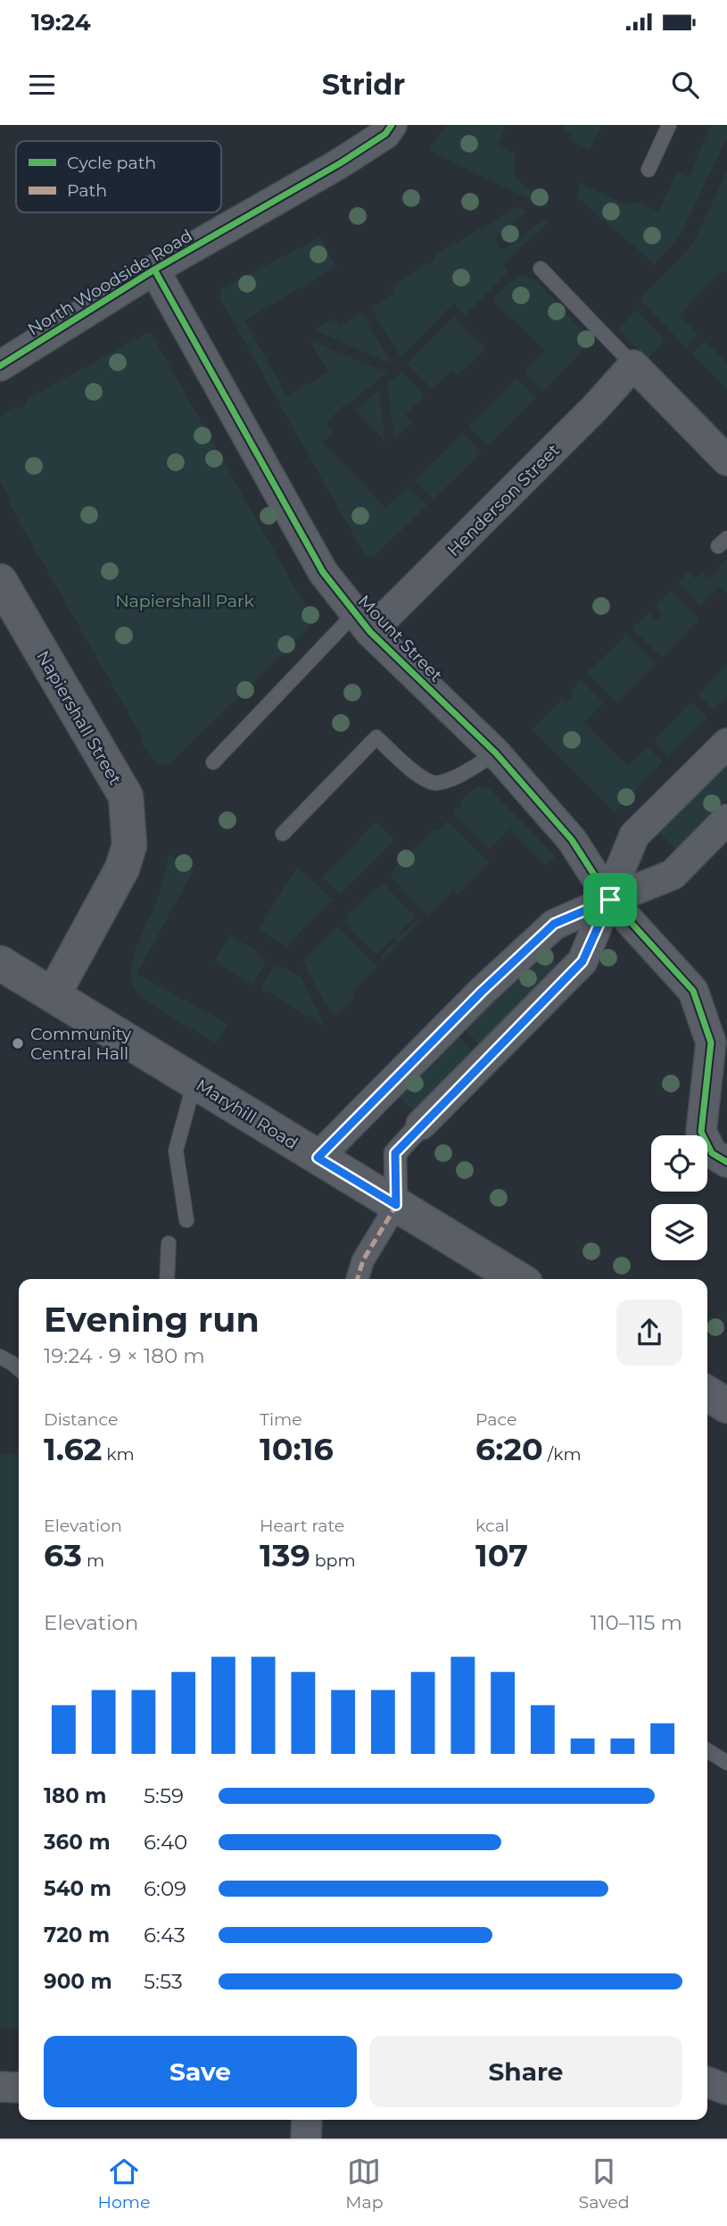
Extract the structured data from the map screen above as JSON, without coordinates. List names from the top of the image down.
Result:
{
  "streets": {
    "street": [
      "North Woodside Road",
      "Henderson Street",
      "Mount Street",
      "Napiershall Street",
      "Maryhill Road"
    ]
  },
  "crossings": [
    ["North Woodside Road", "Mount Street"],
    ["Henderson Street", "Mount Street"],
    ["Napiershall Street", "Maryhill Road"]
  ],
  "parks": ["Napiershall Park"],
  "places": ["Community Central Hall"],
  "legend": ["Cycle path", "Path"],
  "page": {
    "status": "19:24",
    "header": "Stridr",
    "heading": ["Evening run", "19:24 · 9 × 180 m"],
    "stats": [
      ["Distance", "1.62 km"],
      ["Time", "10:16"],
      ["Pace", "6:20 /km"],
      ["Elevation", "63 m"],
      ["Heart rate", "139 bpm"],
      ["kcal", "107"]
    ],
    "chart": ["Elevation", "110–115 m"],
    "list": [
      {
        "name": "180 m",
        "note": "5:59"
      },
      {
        "name": "360 m",
        "note": "6:40"
      },
      {
        "name": "540 m",
        "note": "6:09"
      },
      {
        "name": "720 m",
        "note": "6:43"
      },
      {
        "name": "900 m",
        "note": "5:53"
      }
    ],
    "buttons": ["Save", "Share"],
    "tabs": ["Home", "Map", "Saved"]
  }
}
